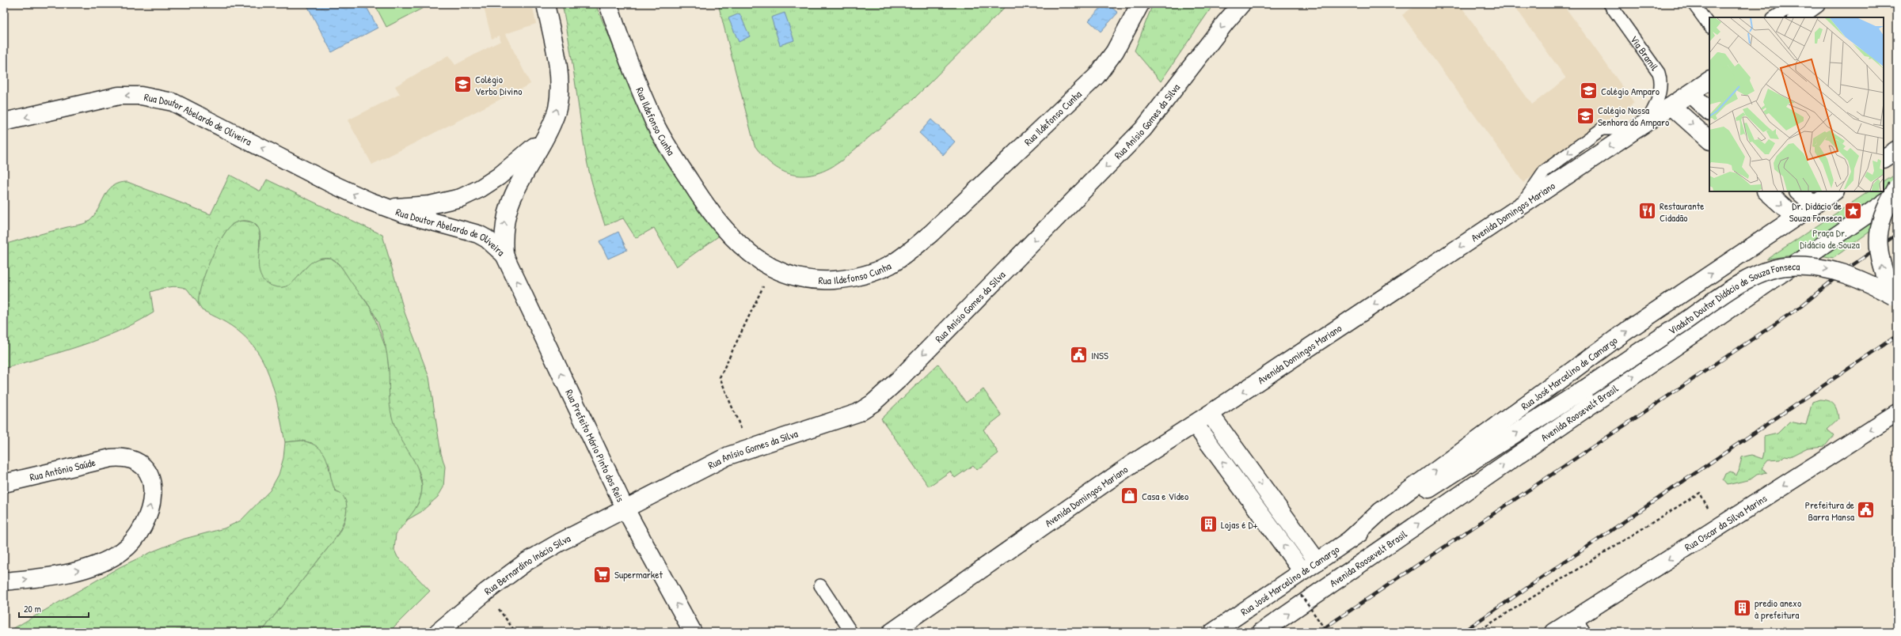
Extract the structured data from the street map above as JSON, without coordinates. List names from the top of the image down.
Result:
{
  "streets": {
    "street": [
      "Rua Ildefonso Cunha",
      "Rua Doutor Abelardo de Oliveira",
      "Rua Anísio Gomes da Silva",
      "Avenida Domingos Mariano",
      "Viaduto Doutor Didácio de Souza Fonseca",
      "Rua José Marcelino de Camargo",
      "Avenida Roosevelt Brasil",
      "Rua Prefeito Mário Pinto dos Reis",
      "Rua Antônio Saúde",
      "Rua Oscar da Silva Marins",
      "Rua Bernardino Inácio Silva"
    ],
    "lane": ["Via Bramil"]
  },
  "crossings": [
    ["Via Bramil", "Avenida Domingos Mariano"],
    ["Rua Doutor Abelardo de Oliveira", "Rua Prefeito Mário Pinto dos Reis"],
    ["Rua Anísio Gomes da Silva", "Rua Prefeito Mário Pinto dos Reis"],
    ["Rua Anísio Gomes da Silva", "Rua Bernardino Inácio Silva"],
    ["Viaduto Doutor Didácio de Souza Fonseca", "Rua José Marcelino de Camargo"],
    ["Rua Prefeito Mário Pinto dos Reis", "Rua Bernardino Inácio Silva"]
  ],
  "one_way": [
    "Rua Anísio Gomes da Silva",
    "Avenida Domingos Mariano",
    "Rua José Marcelino de Camargo",
    "Avenida Roosevelt Brasil",
    "Rua Prefeito Mário Pinto dos Reis",
    "Rua Oscar da Silva Marins"
  ],
  "parks": ["Praça Dr. Didácio de Souza"],
  "places": {
    "school or university": ["Colégio Verbo Divino", "Colégio Amparo", "Colégio Nossa Senhora do Amparo"],
    "restaurant": ["Restaurante Cidadão"],
    "place": ["Dr. Didácio de Souza Fonseca"],
    "public building": ["INSS", "Prefeitura de Barra Mansa"],
    "shop": ["Casa e Vídeo"],
    "building": ["Lojas é D+", "predio anexo à prefeitura"],
    "supermarket": ["Supermarket"]
  },
  "scale_bar": "20 m"
}
